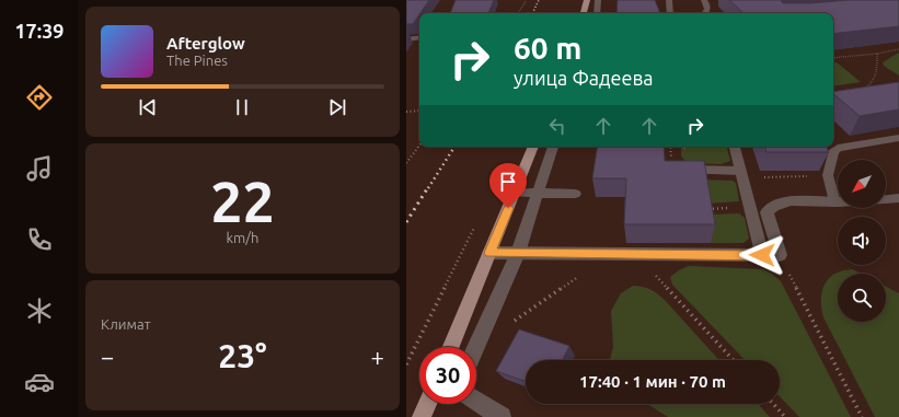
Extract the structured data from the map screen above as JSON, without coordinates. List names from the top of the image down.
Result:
{
  "north": "bottom left",
  "page": {
    "tabs": "17:39",
    "turn": ["60 m", "улица Фадеева"],
    "song": ["Afterglow", "The Pines"],
    "tile": [
      ["22", "km/h"],
      "Климат"
    ],
    "heat": ["−", "23°", "+"],
    "limit": "30",
    "trip": "17:40 · 1 мин · 70 m"
  }
}
